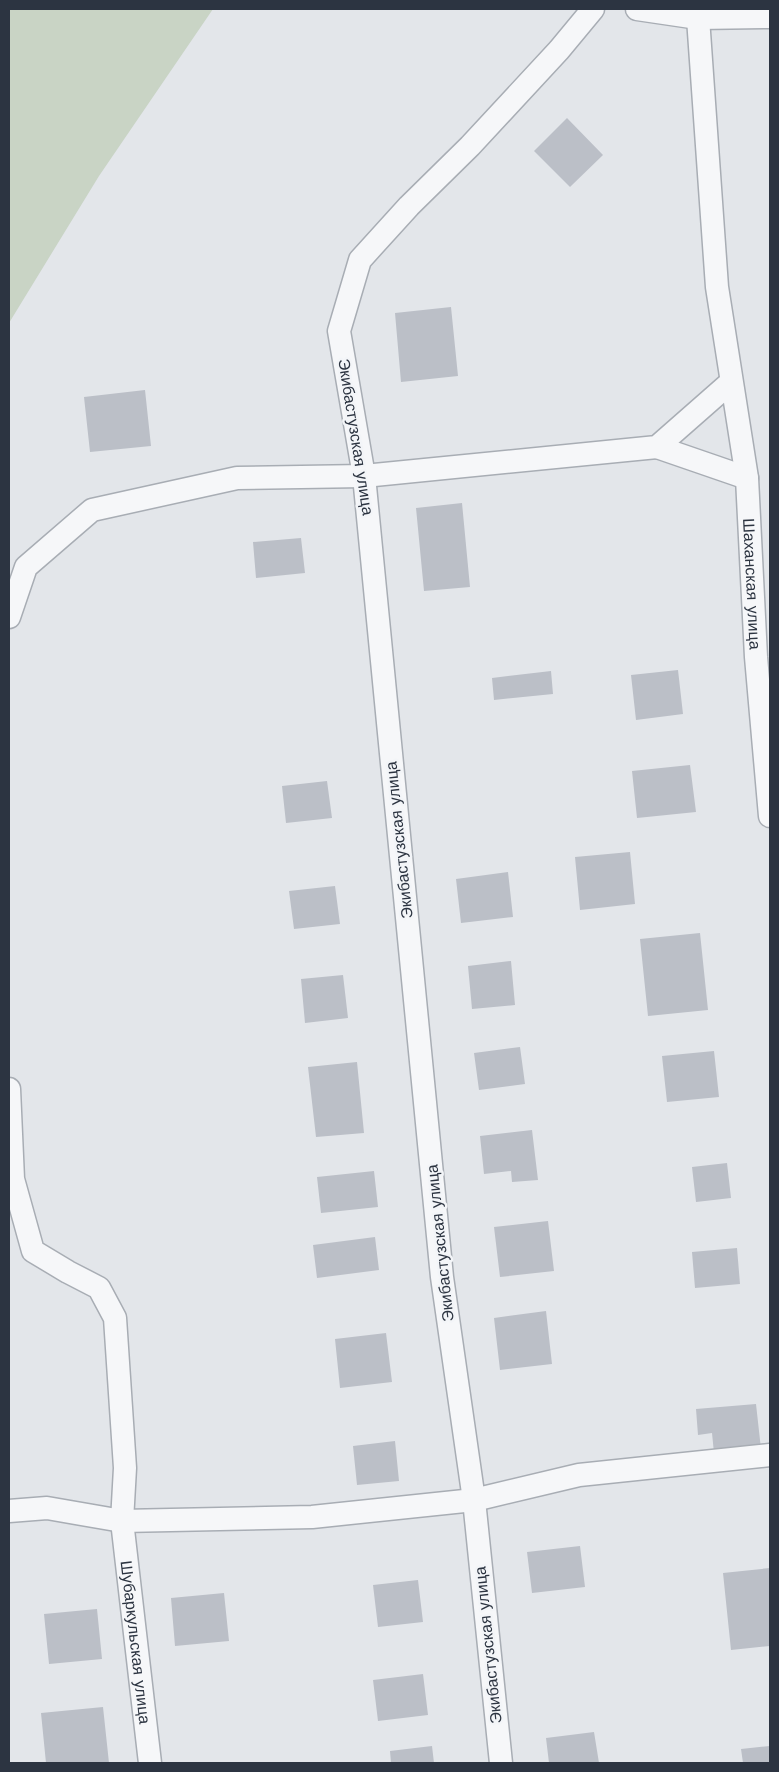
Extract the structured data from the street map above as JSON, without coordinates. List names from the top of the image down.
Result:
{
  "streets": {
    "street": ["Экибастузская улица", "Шаханская улица", "Шубаркульская улица"]
  }
}
